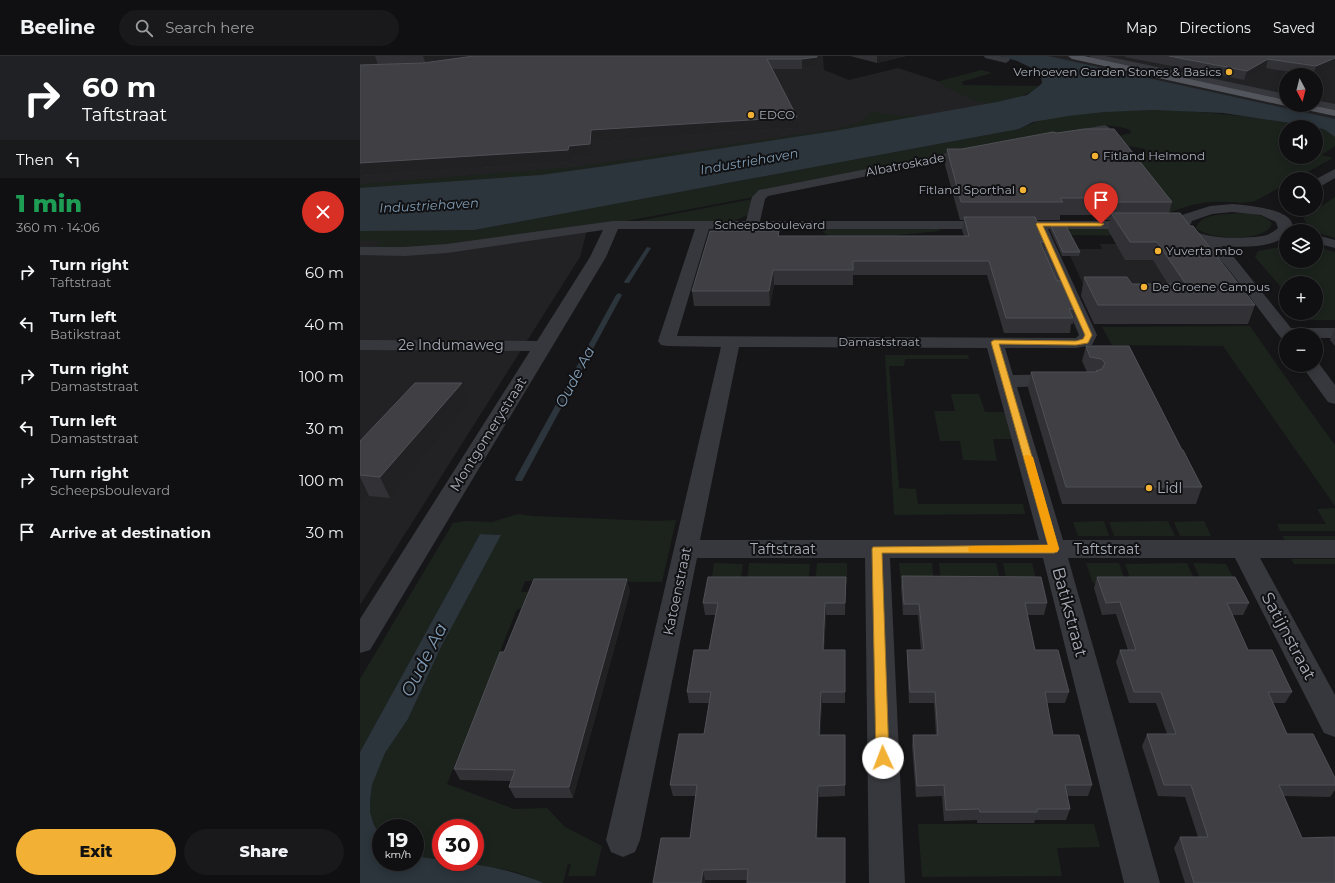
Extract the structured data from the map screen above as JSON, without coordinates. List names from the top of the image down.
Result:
{
  "streets": {
    "street": [
      "Albatroskade",
      "Scheepsboulevard",
      "Damaststraat",
      "2e Indumaweg",
      "Montgomerystraat",
      "Taftstraat",
      "Katoenstraat",
      "Batikstraat",
      "Satijnstraat"
    ]
  },
  "crossings": [
    ["Albatroskade", "Scheepsboulevard"],
    ["Scheepsboulevard", "Damaststraat"],
    ["Scheepsboulevard", "Montgomerystraat"],
    ["Damaststraat", "Katoenstraat"],
    ["Damaststraat", "Batikstraat"],
    ["2e Indumaweg", "Montgomerystraat"],
    ["Taftstraat", "Katoenstraat"],
    ["Taftstraat", "Batikstraat"],
    ["Taftstraat", "Satijnstraat"]
  ],
  "water": ["Industriehaven", "Oude Aa"],
  "places": [
    "Verhoeven Garden Stones & Basics",
    "EDCO",
    "Fitland Helmond",
    "Fitland Sporthal",
    "Yuverta mbo",
    "De Groene Campus",
    "Lidl"
  ],
  "north": "bottom",
  "page": {
    "header": "Beeline",
    "search": "Search here",
    "nav": ["Map", "Directions", "Saved"],
    "turn": ["60 m", "Taftstraat"],
    "map_buttons": ["+", "−"],
    "then": "Then",
    "heading": ["1 min", "360 m · 14:06"],
    "list": [
      {
        "name": "Turn right",
        "note": "Taftstraat",
        "value": "60 m"
      },
      {
        "name": "Turn left",
        "note": "Batikstraat",
        "value": "40 m"
      },
      {
        "name": "Turn right",
        "note": "Damaststraat",
        "value": "100 m"
      },
      {
        "name": "Turn left",
        "note": "Damaststraat",
        "value": "30 m"
      },
      {
        "name": "Turn right",
        "note": "Scheepsboulevard",
        "value": "100 m"
      },
      {
        "name": "Arrive at destination",
        "value": "30 m"
      }
    ],
    "speed": "19 km/h",
    "limit": "30",
    "buttons": ["Exit", "Share"]
  }
}
